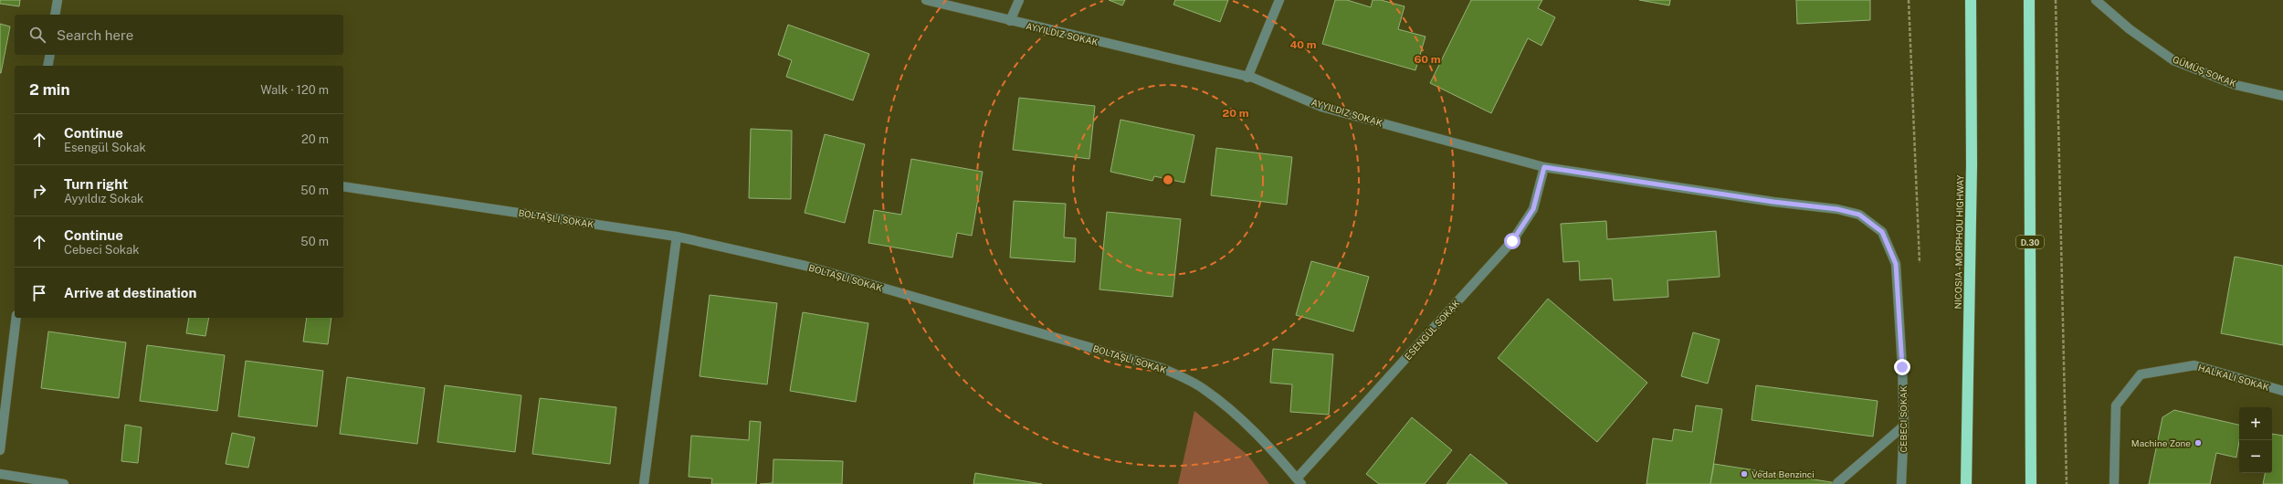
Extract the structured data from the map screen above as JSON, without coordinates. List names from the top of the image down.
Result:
{
  "streets": {
    "highway": ["NICOSIA - MORPHOU HIGHWAY", "D.30"],
    "street": ["GÜMÜŞ SOKAK", "ESENGÜL SOKAK", "CEBECI SOKAK"]
  },
  "crossings": [
    ["ESENGÜL SOKAK", "CEBECI SOKAK"]
  ],
  "places": ["Machine Zone", "Vedat Benzinci"],
  "page": {
    "search": "Search here",
    "heading": ["2 min", "Walk · 120 m"],
    "list": [
      ["Continue", "Esengül Sokak", "20 m"],
      ["Turn right", "Ayyıldız Sokak", "50 m"],
      ["Continue", "Cebeci Sokak", "50 m"],
      "Arrive at destination"
    ],
    "map_buttons": ["+", "−"]
  },
  "rings": ["40 m", "60 m", "20 m"]
}
